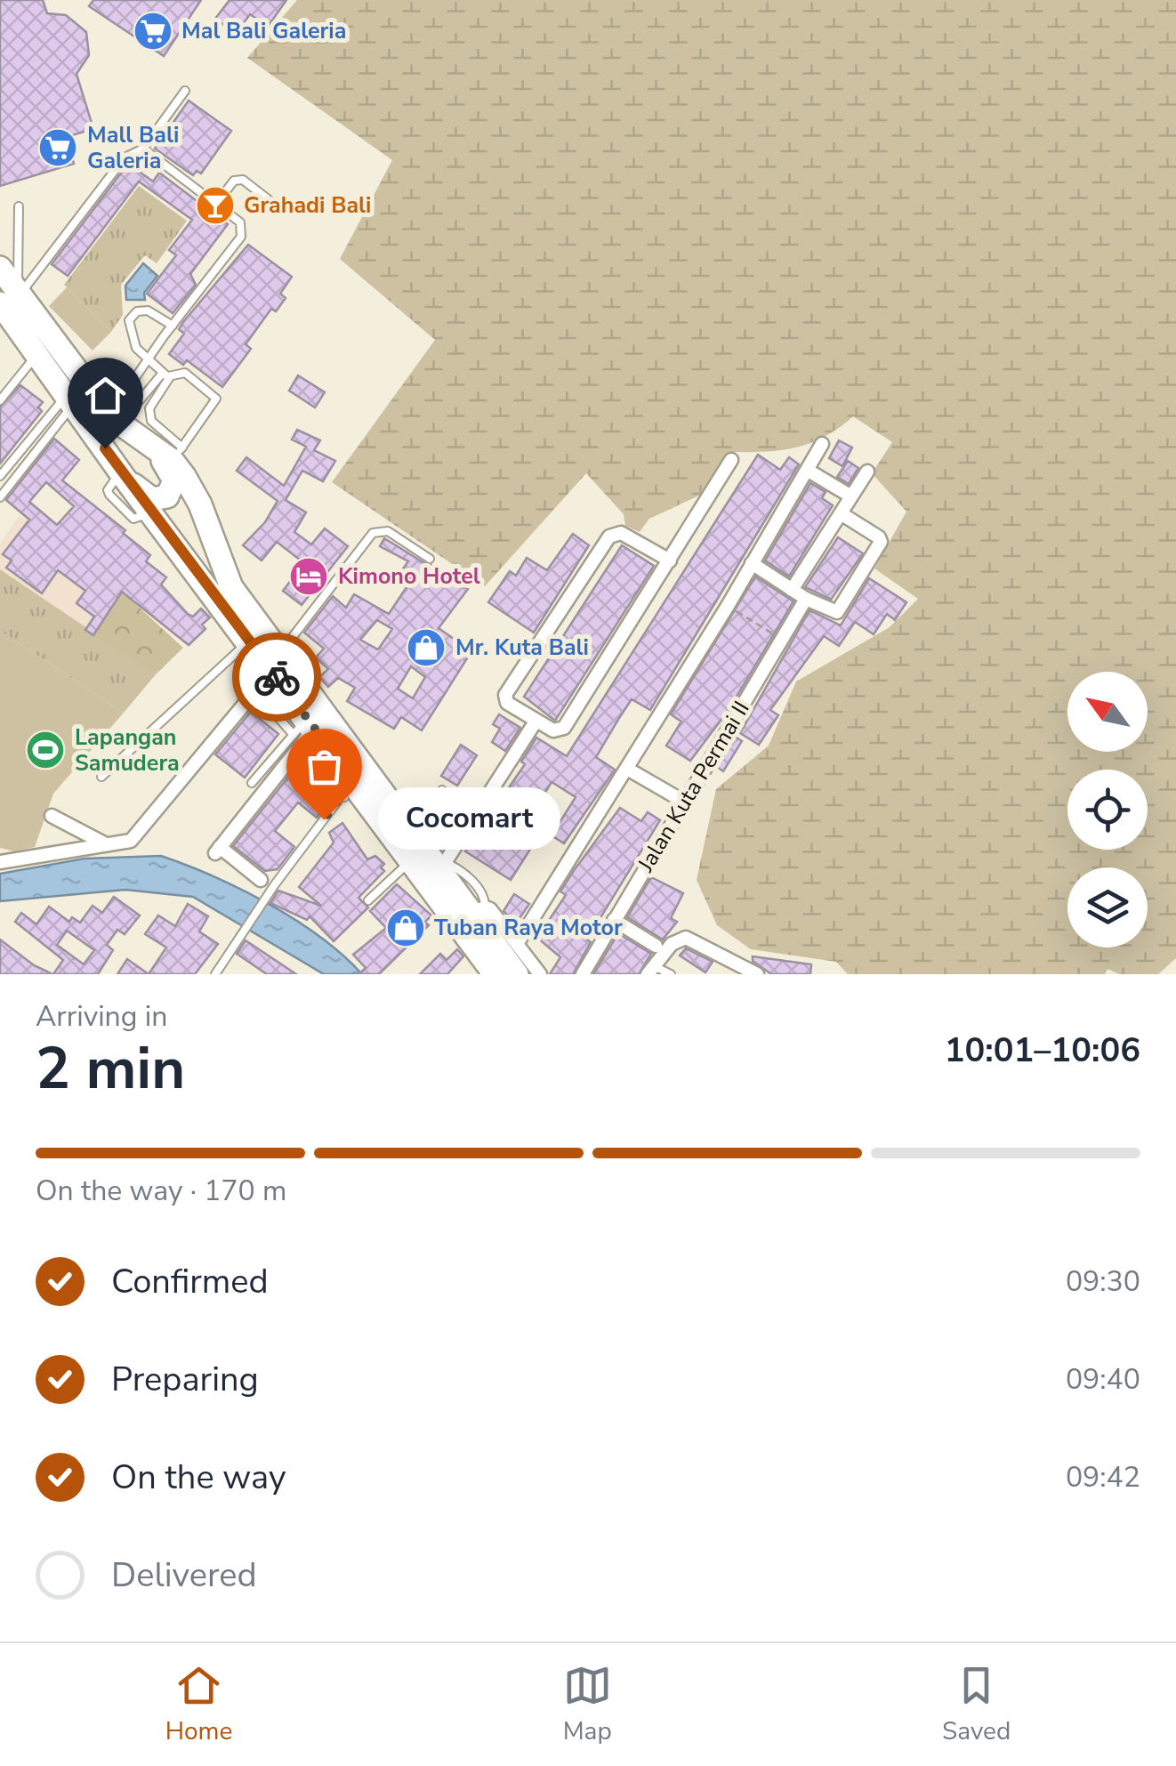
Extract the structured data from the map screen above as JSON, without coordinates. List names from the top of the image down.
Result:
{
  "streets": {
    "street": ["Jalan Kuta Permai II"]
  },
  "places": {
    "supermarket": ["Mal Bali Galeria", "Mall Bali Galeria"],
    "bar": ["Grahadi Bali"],
    "hotel": ["Kimono Hotel"],
    "shop": ["Mr. Kuta Bali", "Tuban Raya Motor"],
    "sports": ["Lapangan Samudera"],
    "other": ["Cocomart"]
  },
  "north": "top left",
  "page": {
    "bubble": "Cocomart",
    "heading": ["2 min", "Arriving in", "10:01–10:06"],
    "bar": "On the way · 170 m",
    "list": [
      ["Confirmed", "09:30"],
      ["Preparing", "09:40"],
      ["On the way", "09:42"],
      "Delivered"
    ],
    "tabs": ["Home", "Map", "Saved"]
  }
}
